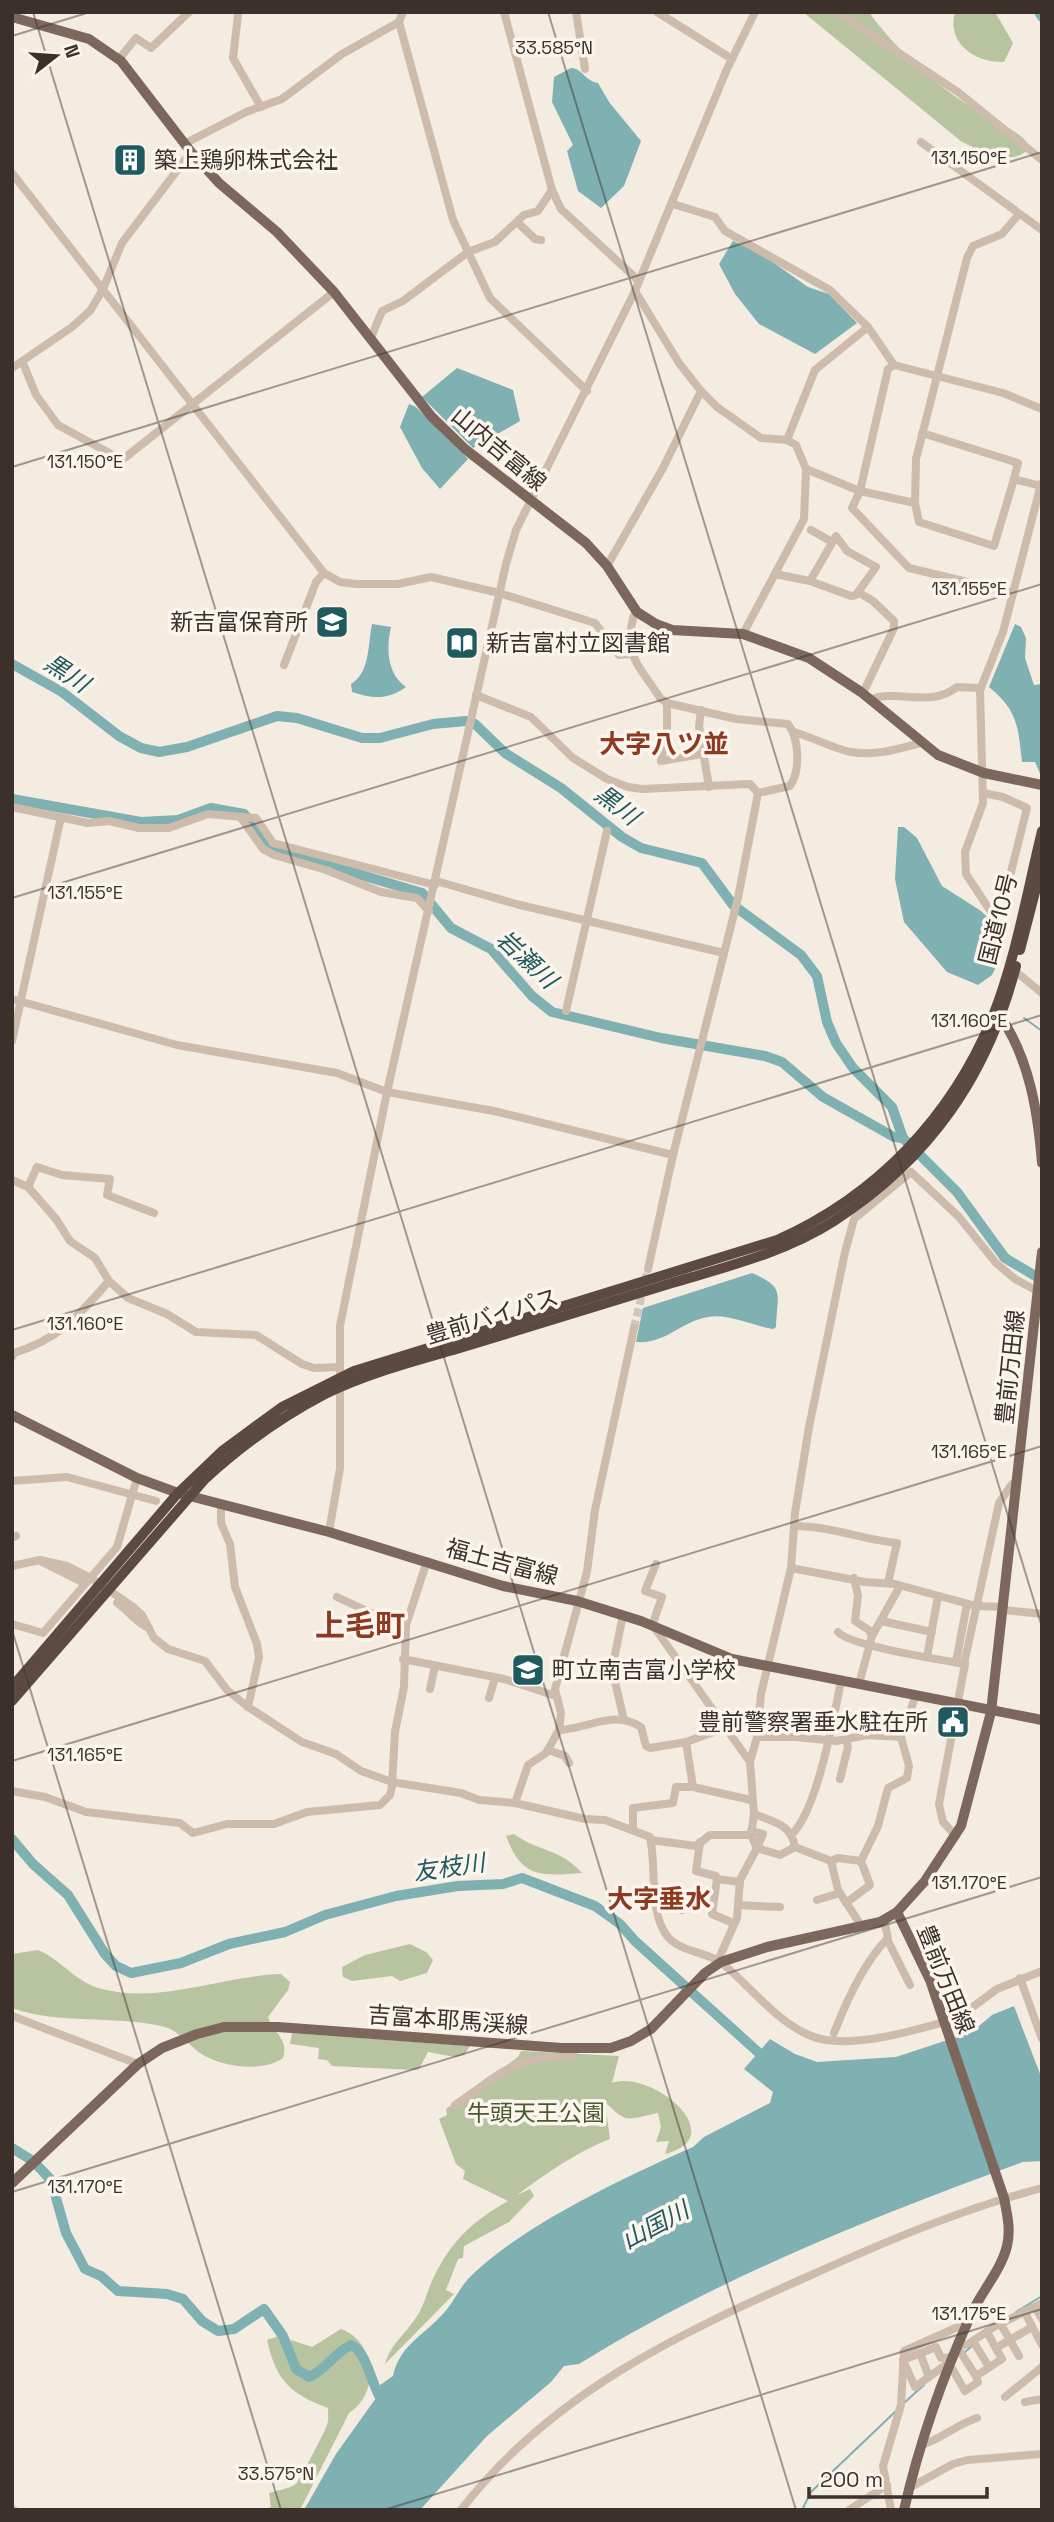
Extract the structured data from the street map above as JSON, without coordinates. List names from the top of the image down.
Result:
{
  "streets": {
    "highway": ["国道10号", "豊前バイパス"],
    "main road": [
      "山内吉富線",
      "豊前万田線",
      "福土吉富線",
      "吉富本耶馬渓線"
    ]
  },
  "crossings": [
    ["国道10号", "豊前バイパス"],
    ["豊前バイパス", "福土吉富線"],
    ["豊前万田線", "福土吉富線"],
    ["豊前万田線", "吉富本耶馬渓線"]
  ],
  "districts": ["大字八ツ並", "上毛町", "大字垂水"],
  "water": [
    "黒川",
    "岩瀬川",
    "友枝川",
    "山国川"
  ],
  "parks": ["牛頭天王公園"],
  "places": {
    "building": ["築上鶏卵株式会社"],
    "school or university": ["新吉富保育所", "町立南吉富小学校"],
    "library": ["新吉富村立図書館"],
    "public building": ["豊前警察署垂水駐在所"]
  },
  "scale_bar": "200 m",
  "north": "right",
  "coordinates": [
    "33.585°N",
    "131.150°E",
    "131.155°E",
    "131.160°E",
    "131.165°E",
    "131.170°E",
    "131.175°E",
    "33.575°N"
  ]
}
